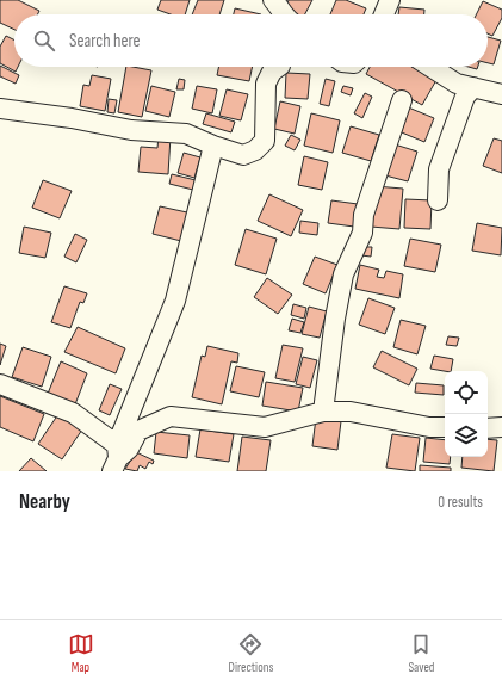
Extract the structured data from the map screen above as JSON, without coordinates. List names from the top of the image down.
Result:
{
  "page": {
    "search": "Search here",
    "heading": ["Nearby", "0 results"],
    "nav": ["Map", "Directions", "Saved"]
  }
}
